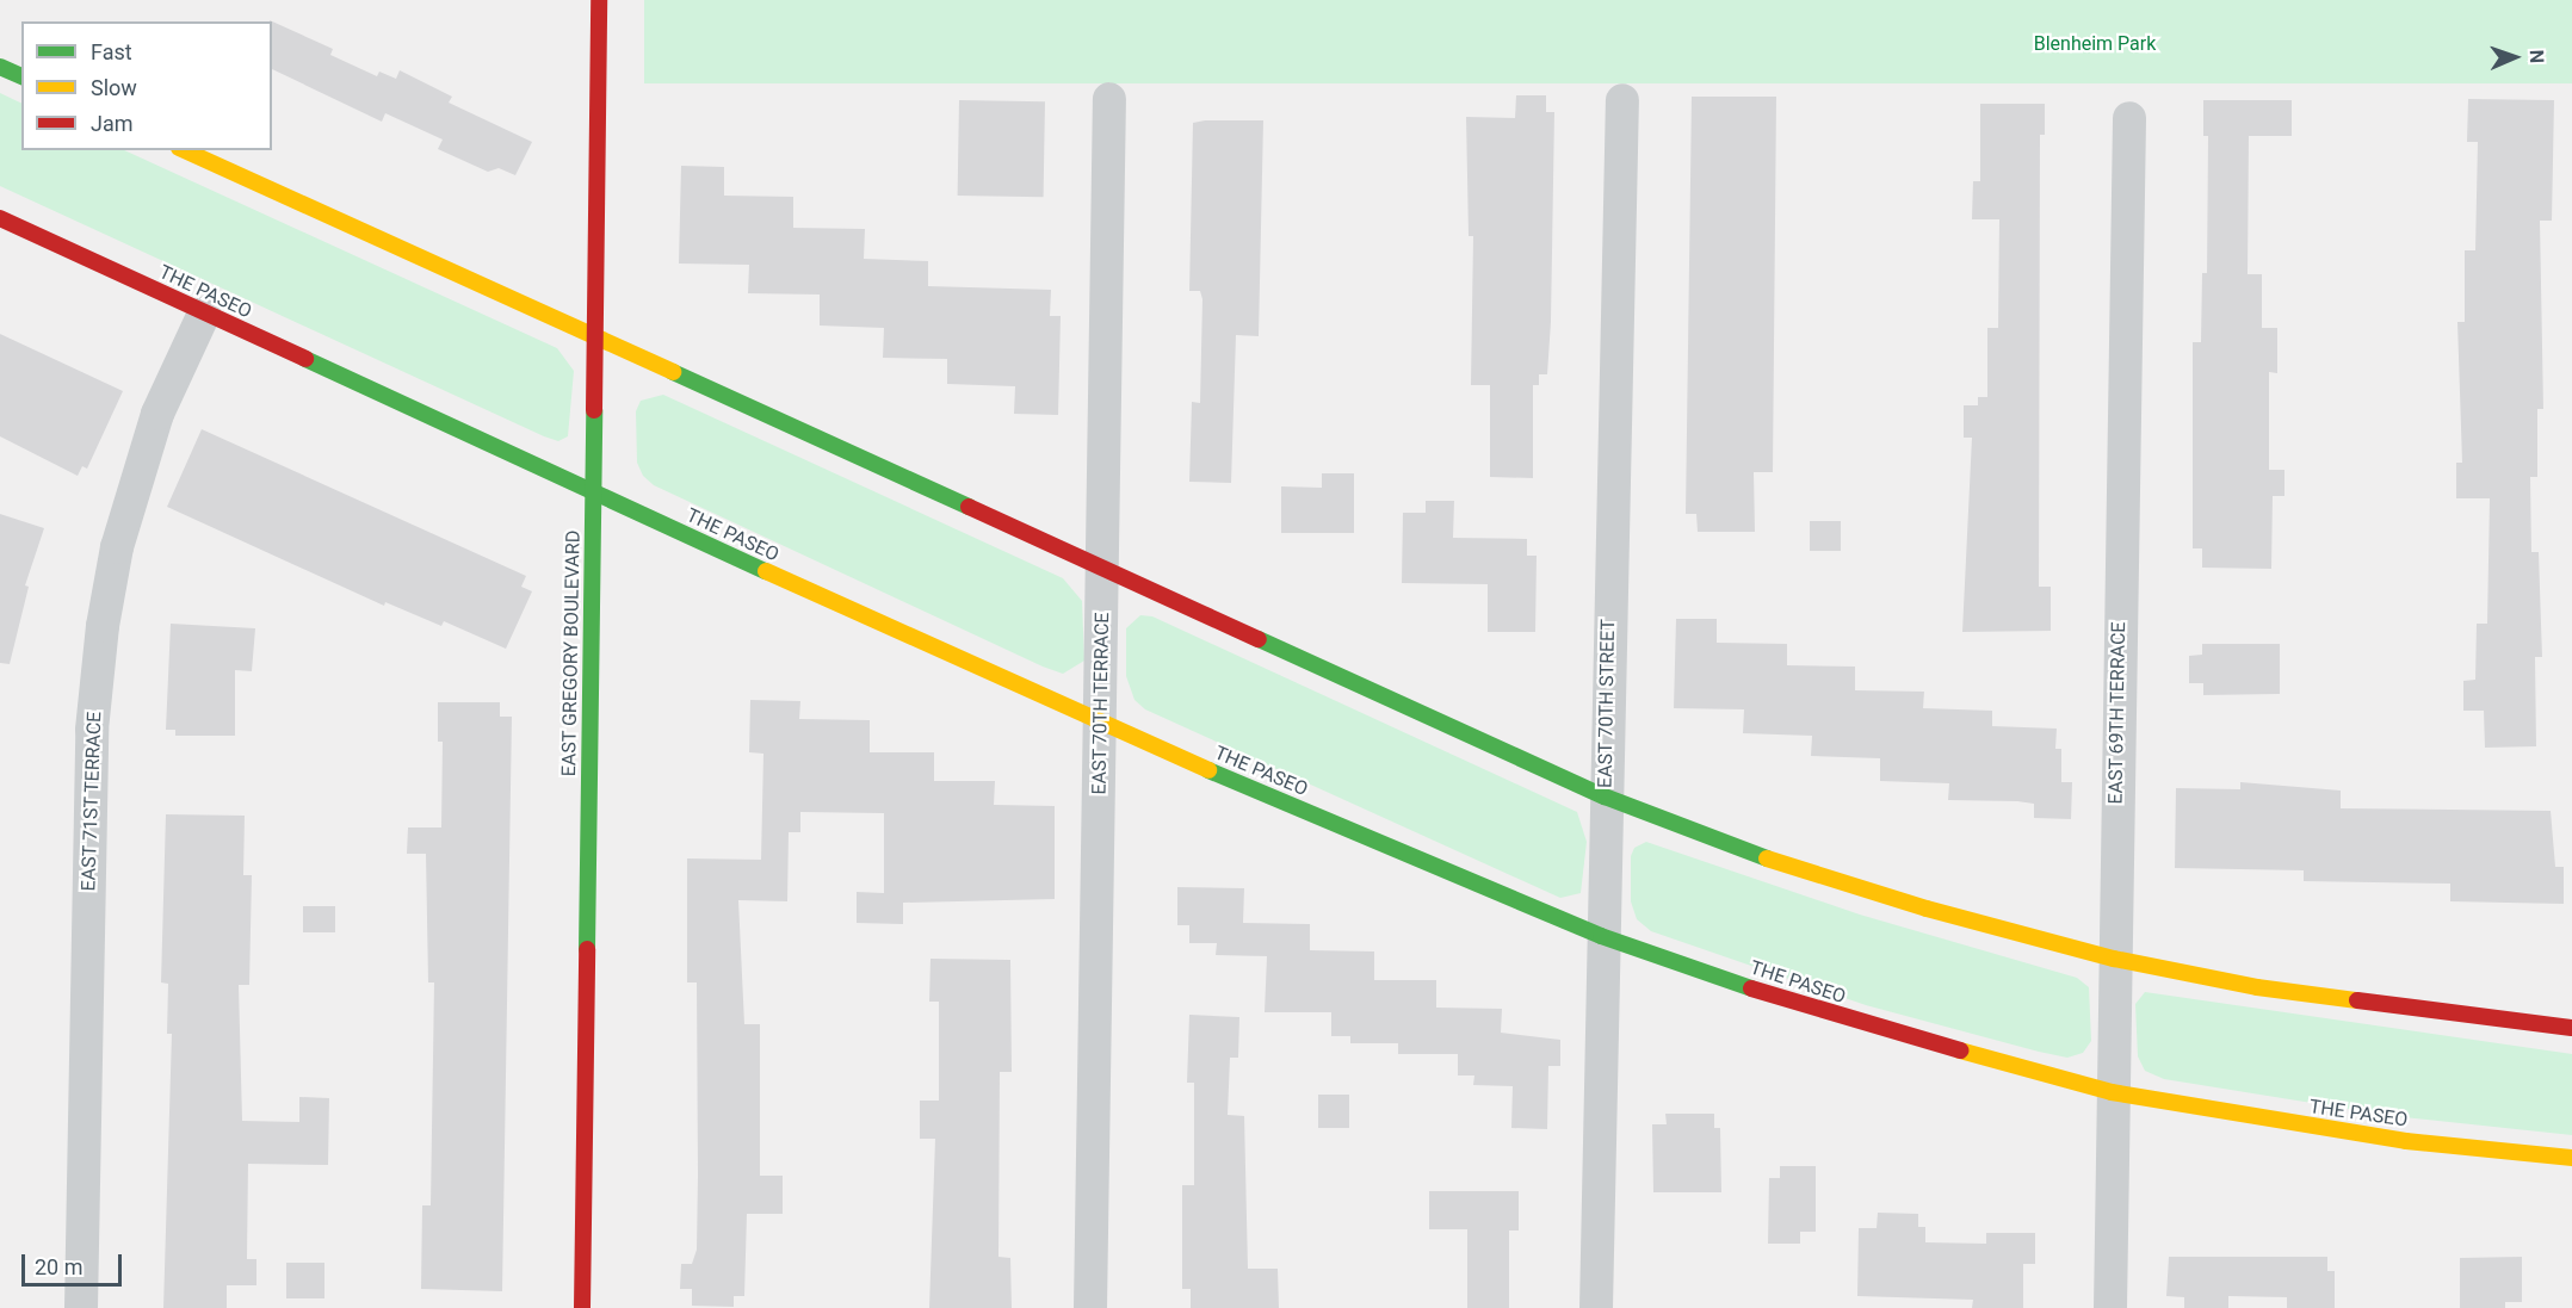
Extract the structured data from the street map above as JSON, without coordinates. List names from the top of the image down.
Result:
{
  "streets": {
    "main road": ["THE PASEO", "EAST GREGORY BOULEVARD"],
    "street": [
      "EAST 70TH TERRACE",
      "EAST 70TH STREET",
      "EAST 69TH TERRACE",
      "EAST 71ST TERRACE"
    ]
  },
  "crossings": [
    ["THE PASEO", "EAST GREGORY BOULEVARD"],
    ["THE PASEO", "EAST 70TH TERRACE"],
    ["THE PASEO", "EAST 70TH STREET"],
    ["THE PASEO", "EAST 69TH TERRACE"],
    ["THE PASEO", "EAST 71ST TERRACE"]
  ],
  "parks": ["Blenheim Park"],
  "legend": ["Fast", "Slow", "Jam"],
  "scale_bar": "20 m",
  "north": "right"
}
